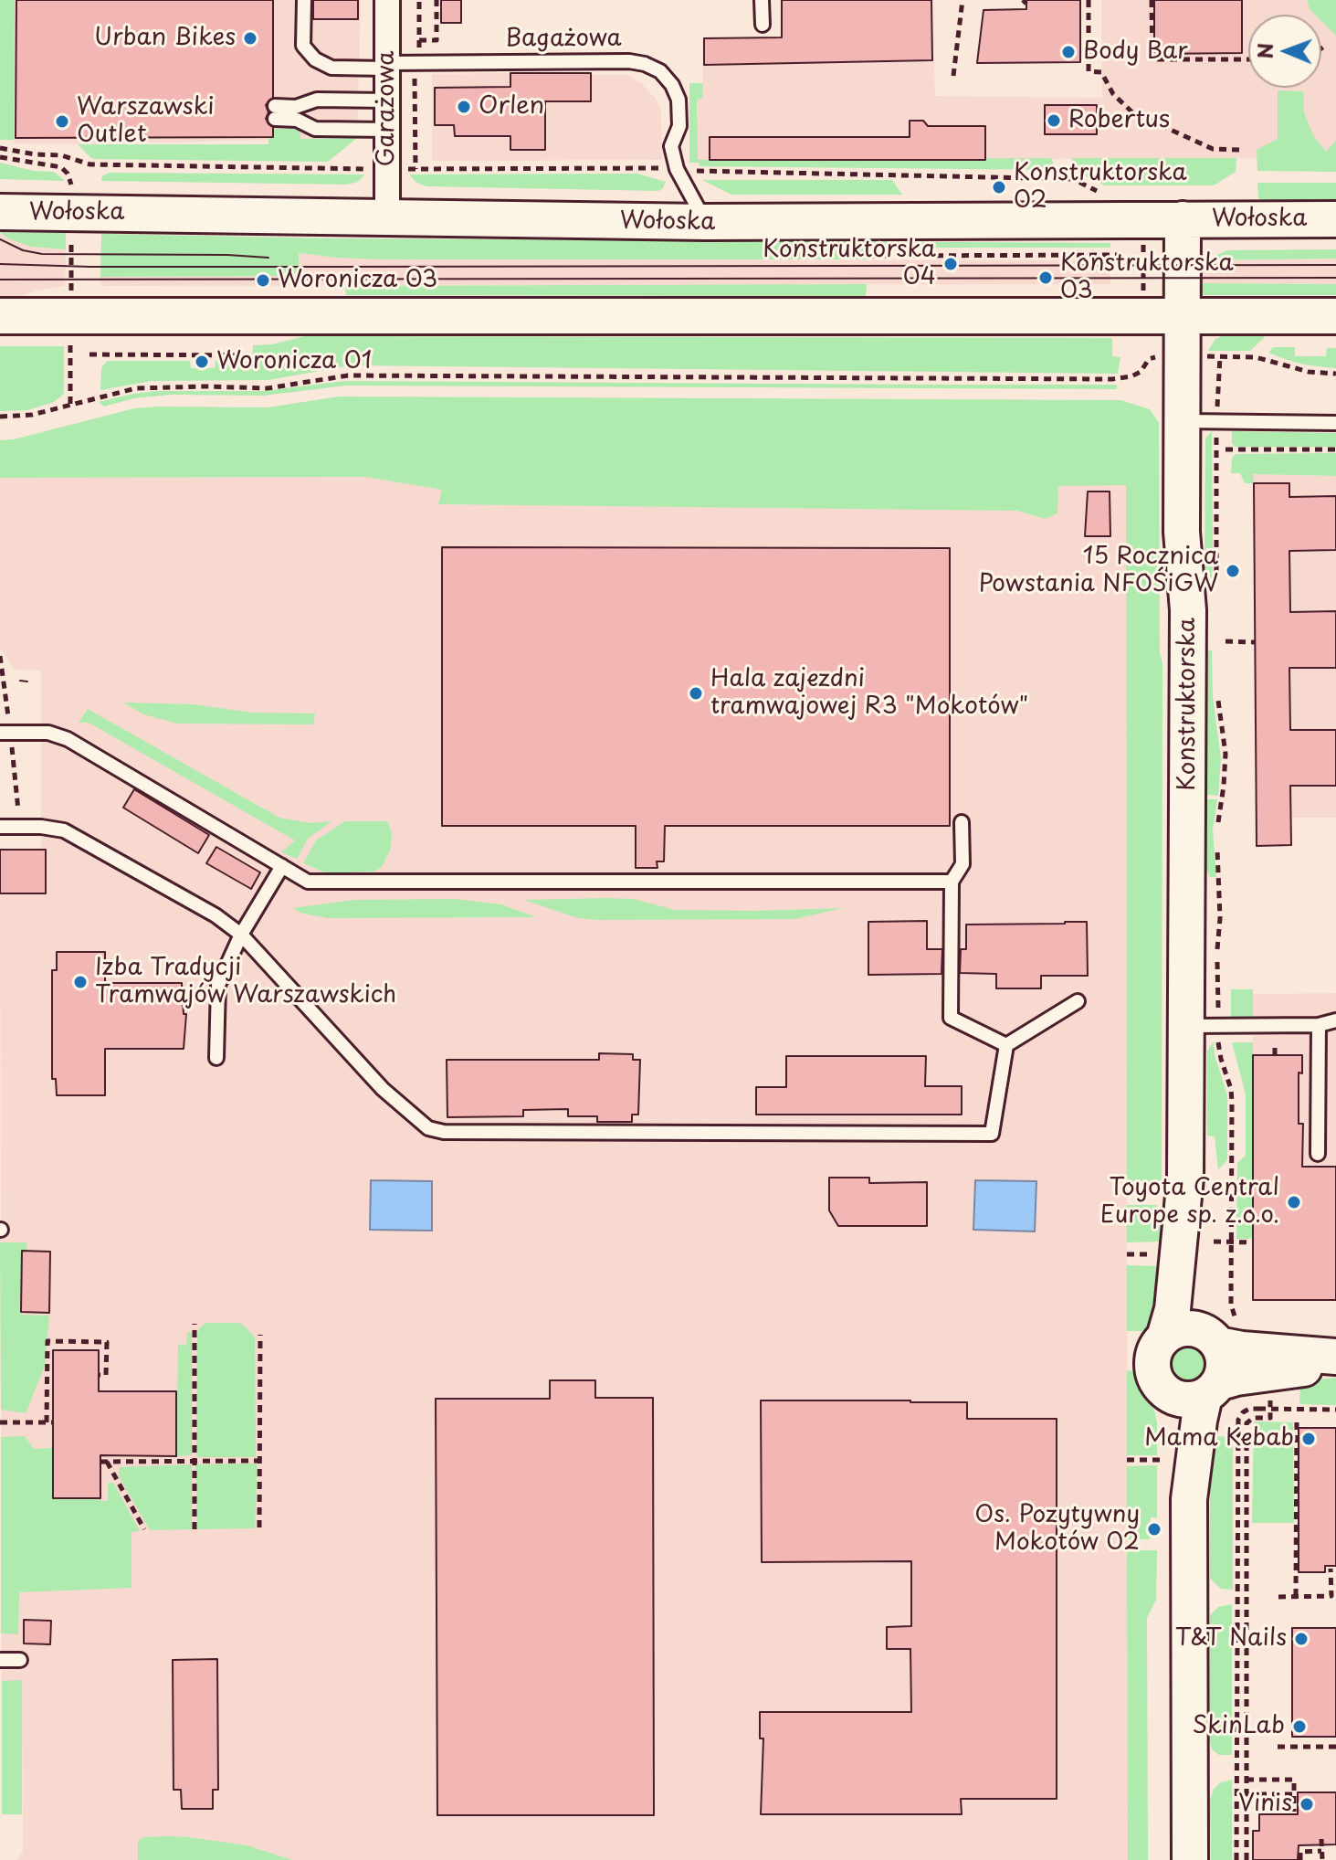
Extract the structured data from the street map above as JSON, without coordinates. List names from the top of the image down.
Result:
{
  "streets": {
    "main road": ["Wołoska", "Konstruktorska"],
    "street": ["Garażowa"],
    "lane": ["Bagażowa"]
  },
  "crossings": [
    ["Bagażowa", "Garażowa"],
    ["Bagażowa", "Wołoska"],
    ["Garażowa", "Wołoska"],
    ["Wołoska", "Konstruktorska"]
  ],
  "places": [
    "Urban Bikes",
    "Body Bar",
    "Orlen",
    "Robertus",
    "Warszawski Outlet",
    "Konstruktorska 02",
    "Konstruktorska 04",
    "Konstruktorska 03",
    "Woronicza 03",
    "Woronicza 01",
    "15 Rocznica Powstania NFOŚiGW",
    "Hala zajezdni tramwajowej R3 \"Mokotów\"",
    "Izba Tradycji Tramwajów Warszawskich",
    "Toyota Central Europe sp. z.o.o.",
    "Mama Kebab",
    "Os. Pozytywny Mokotów 02",
    "T&T Nails",
    "SkinLab",
    "Vinis"
  ],
  "north": "left"
}
